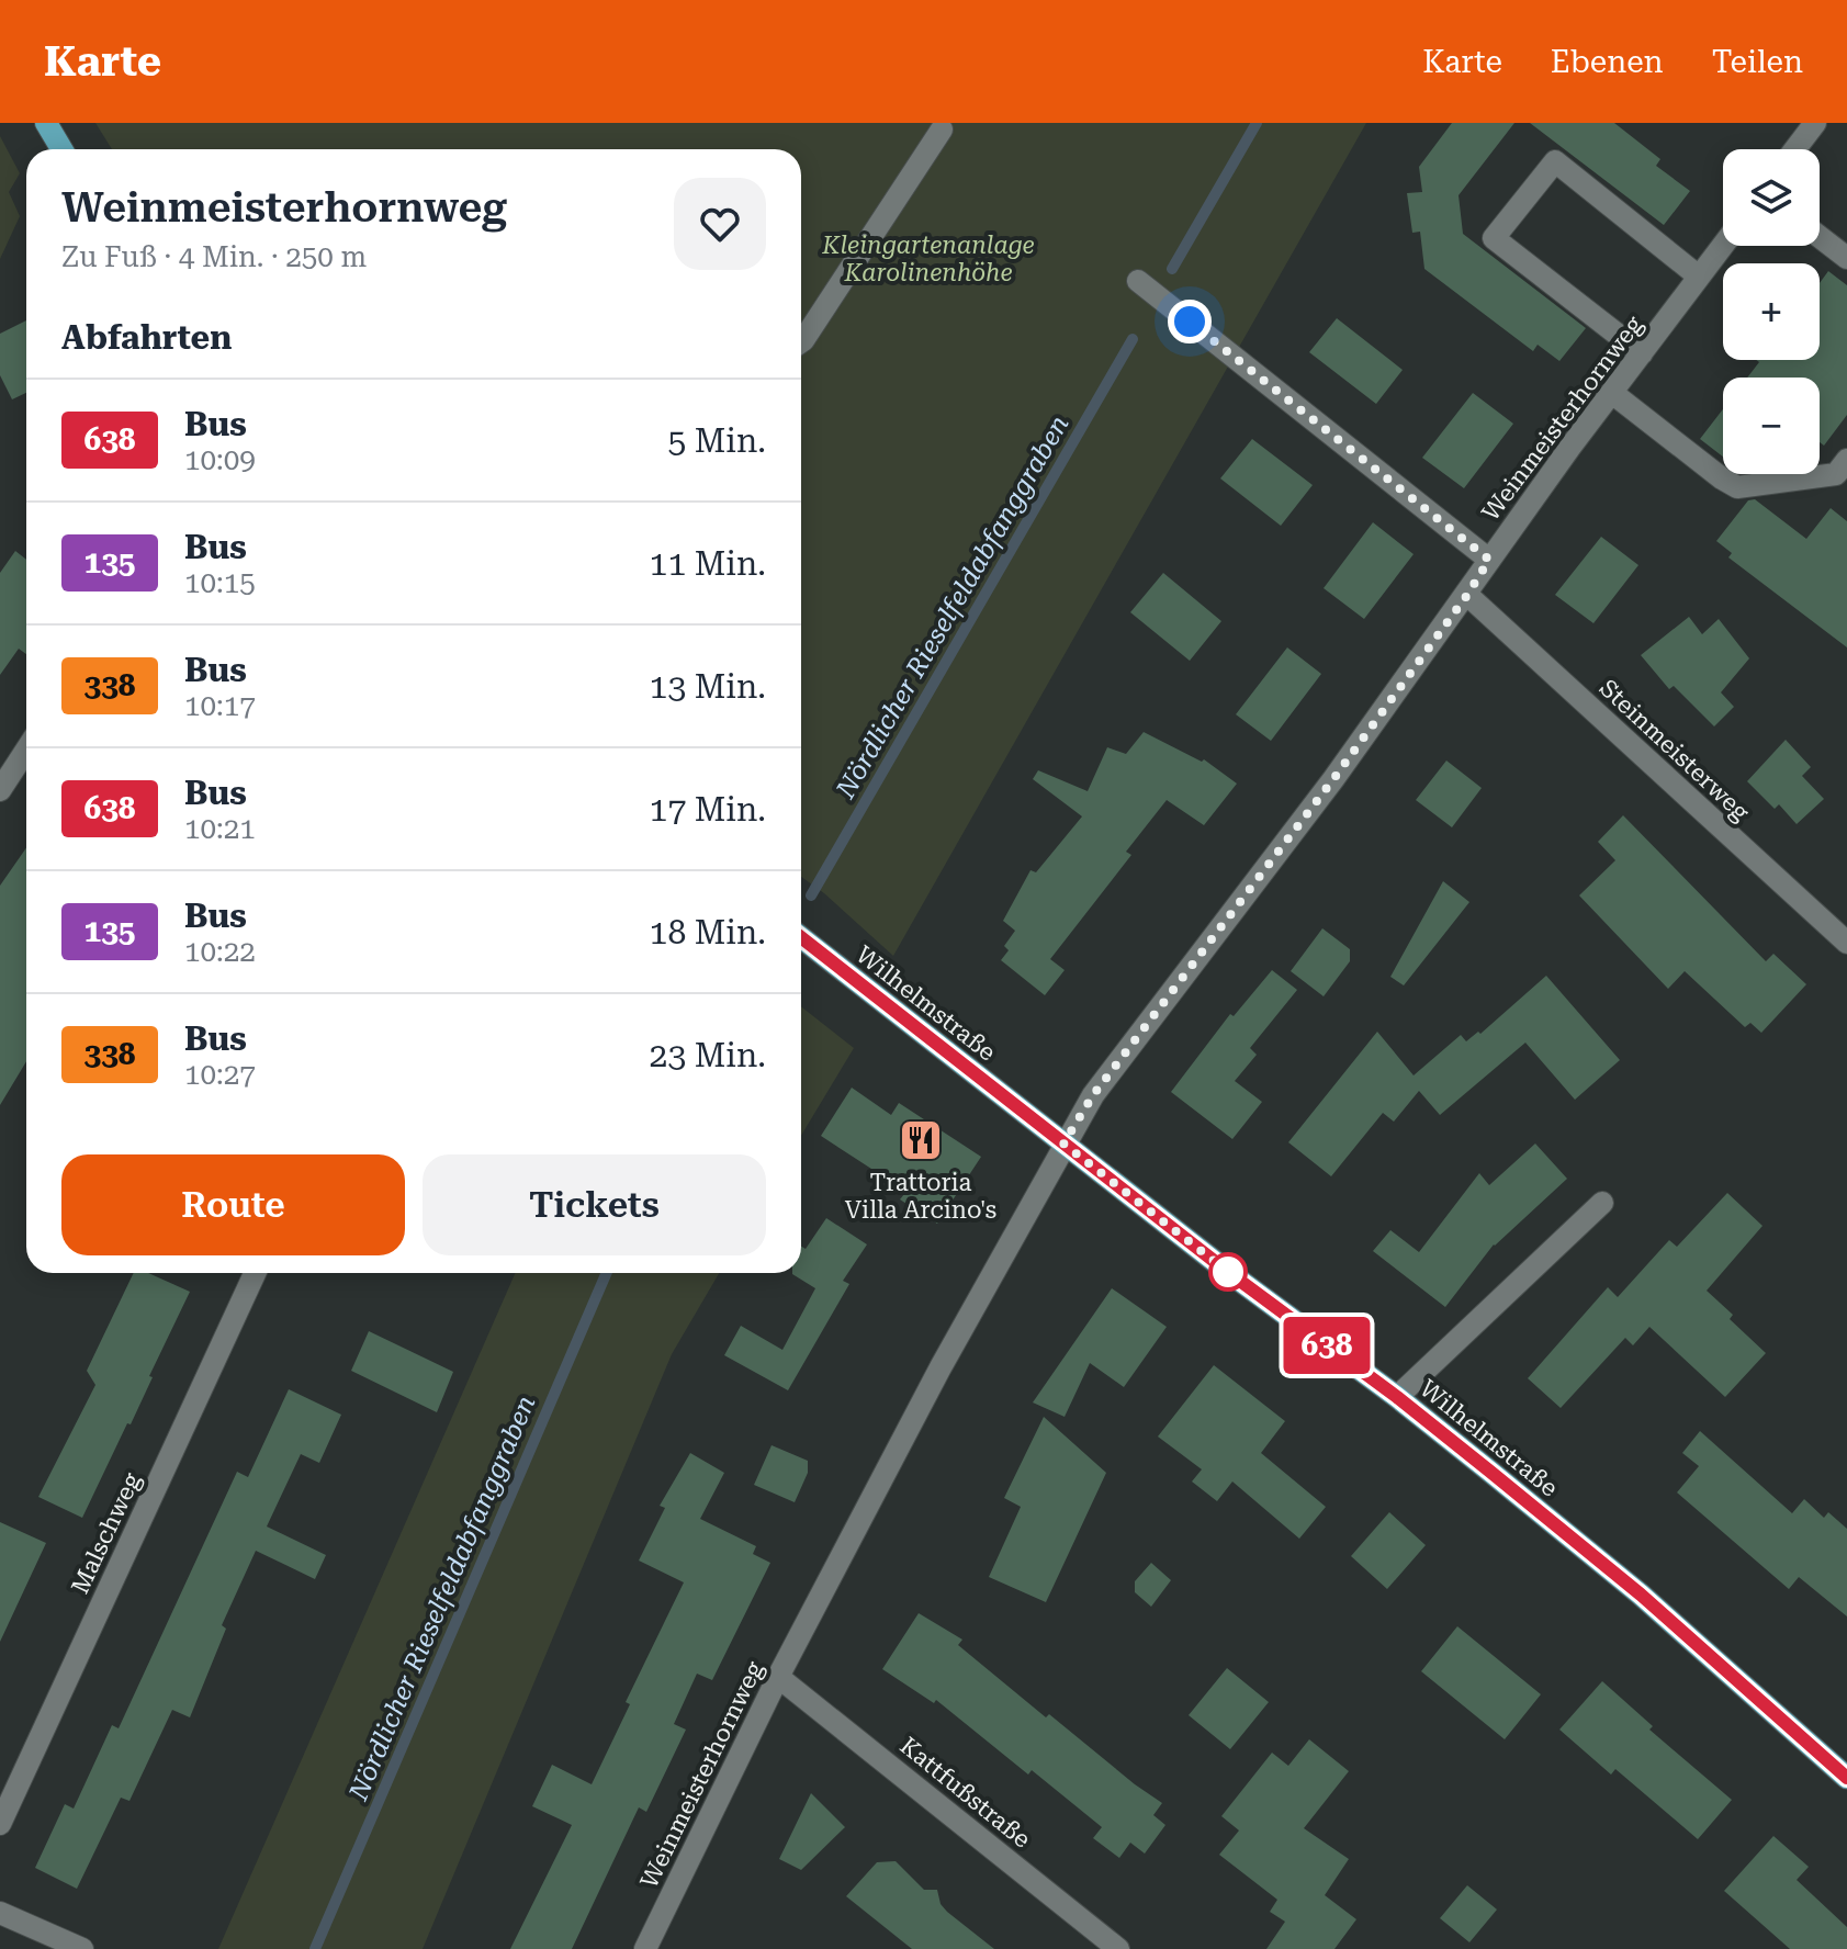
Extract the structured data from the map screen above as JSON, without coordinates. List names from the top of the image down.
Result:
{
  "streets": {
    "main road": ["Wilhelmstraße"],
    "street": [
      "Weinmeisterhornweg",
      "Steinmeisterweg",
      "Malschweg",
      "Kattfußstraße"
    ]
  },
  "crossings": [
    ["Weinmeisterhornweg", "Steinmeisterweg"],
    ["Weinmeisterhornweg", "Wilhelmstraße"],
    ["Weinmeisterhornweg", "Kattfußstraße"]
  ],
  "water": ["Nördlicher Rieselfeldabfanggraben"],
  "parks": ["Kleingartenanlage Karolinenhöhe"],
  "places": {
    "restaurant": ["Trattoria Villa Arcino's"]
  },
  "lines": ["bus line 638"],
  "page": {
    "header": "Karte",
    "nav": ["Karte", "Ebenen", "Teilen"],
    "on_map": "638",
    "map_buttons": ["+", "−"],
    "heading": [
      ["Weinmeisterhornweg", "Zu Fuß · 4 Min. · 250 m"],
      "Abfahrten"
    ],
    "list": [
      {
        "mark": "638",
        "name": "Bus",
        "note": "10:09",
        "value": "5 Min."
      },
      {
        "mark": "135",
        "name": "Bus",
        "note": "10:15",
        "value": "11 Min."
      },
      {
        "mark": "338",
        "name": "Bus",
        "note": "10:17",
        "value": "13 Min."
      },
      {
        "mark": "638",
        "name": "Bus",
        "note": "10:21",
        "value": "17 Min."
      },
      {
        "mark": "135",
        "name": "Bus",
        "note": "10:22",
        "value": "18 Min."
      },
      {
        "mark": "338",
        "name": "Bus",
        "note": "10:27",
        "value": "23 Min."
      }
    ],
    "buttons": ["Route", "Tickets"]
  }
}
